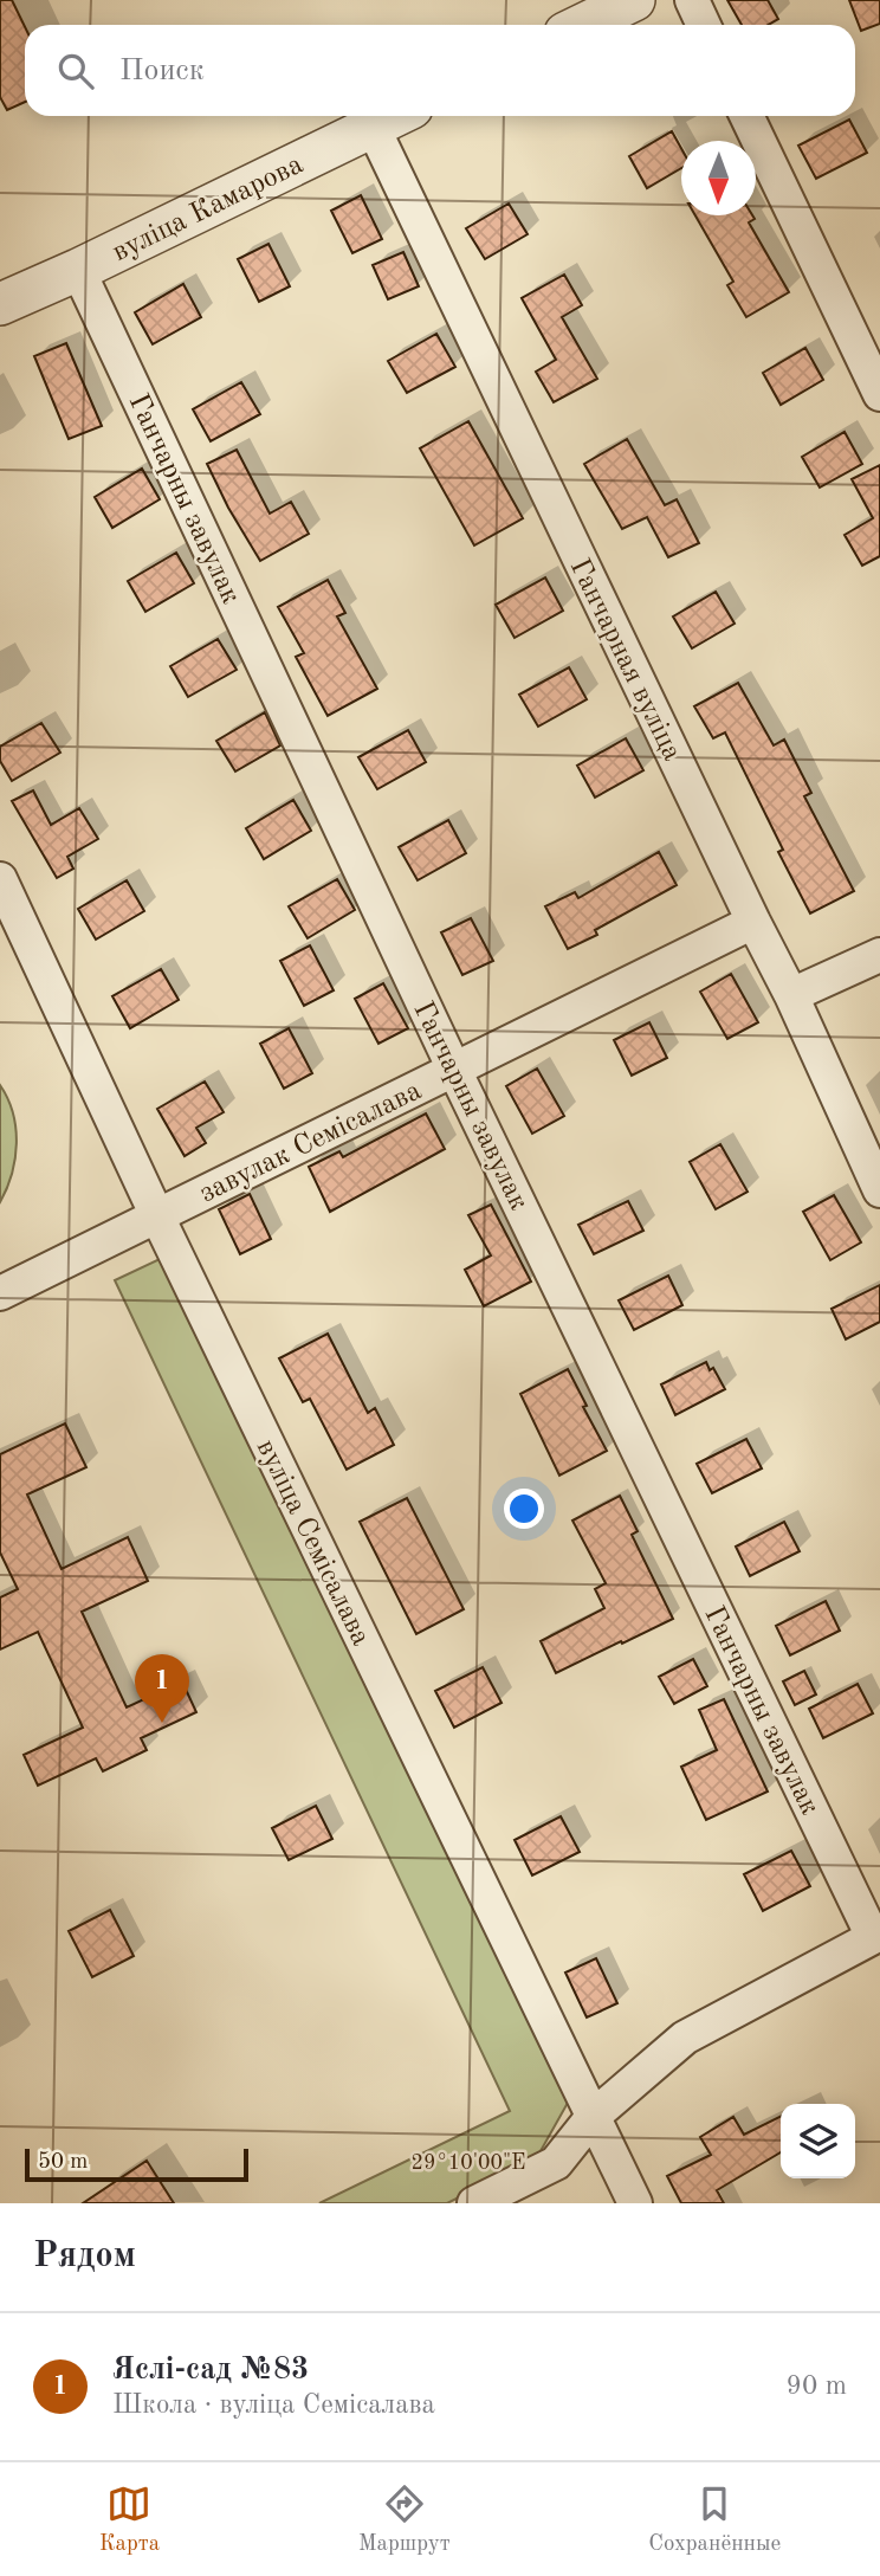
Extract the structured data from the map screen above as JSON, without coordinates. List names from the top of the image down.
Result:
{
  "streets": {
    "street": [
      "вуліца Камарова",
      "Ганчарны завулак",
      "Ганчарная вуліца",
      "завулак Семісалава",
      "вуліца Семісалава"
    ]
  },
  "crossings": [
    ["вуліца Камарова", "Ганчарны завулак"],
    ["вуліца Камарова", "Ганчарная вуліца"],
    ["Ганчарны завулак", "завулак Семісалава"],
    ["Ганчарны завулак", "вуліца Семісалава"],
    ["Ганчарная вуліца", "завулак Семісалава"],
    ["завулак Семісалава", "вуліца Семісалава"]
  ],
  "scale_bar": "50 m",
  "north": "bottom",
  "page": {
    "search": "Поиск",
    "pins": "1",
    "scale": "50 m",
    "heading": "Рядом",
    "list": [
      {
        "mark": "1",
        "name": "Яслі-сад №83",
        "note": "Школа · вуліца Семісалава",
        "value": "90 m"
      }
    ],
    "nav": ["Карта", "Маршрут", "Сохранённые"]
  },
  "coordinates": ["29°10'00\"E"]
}
